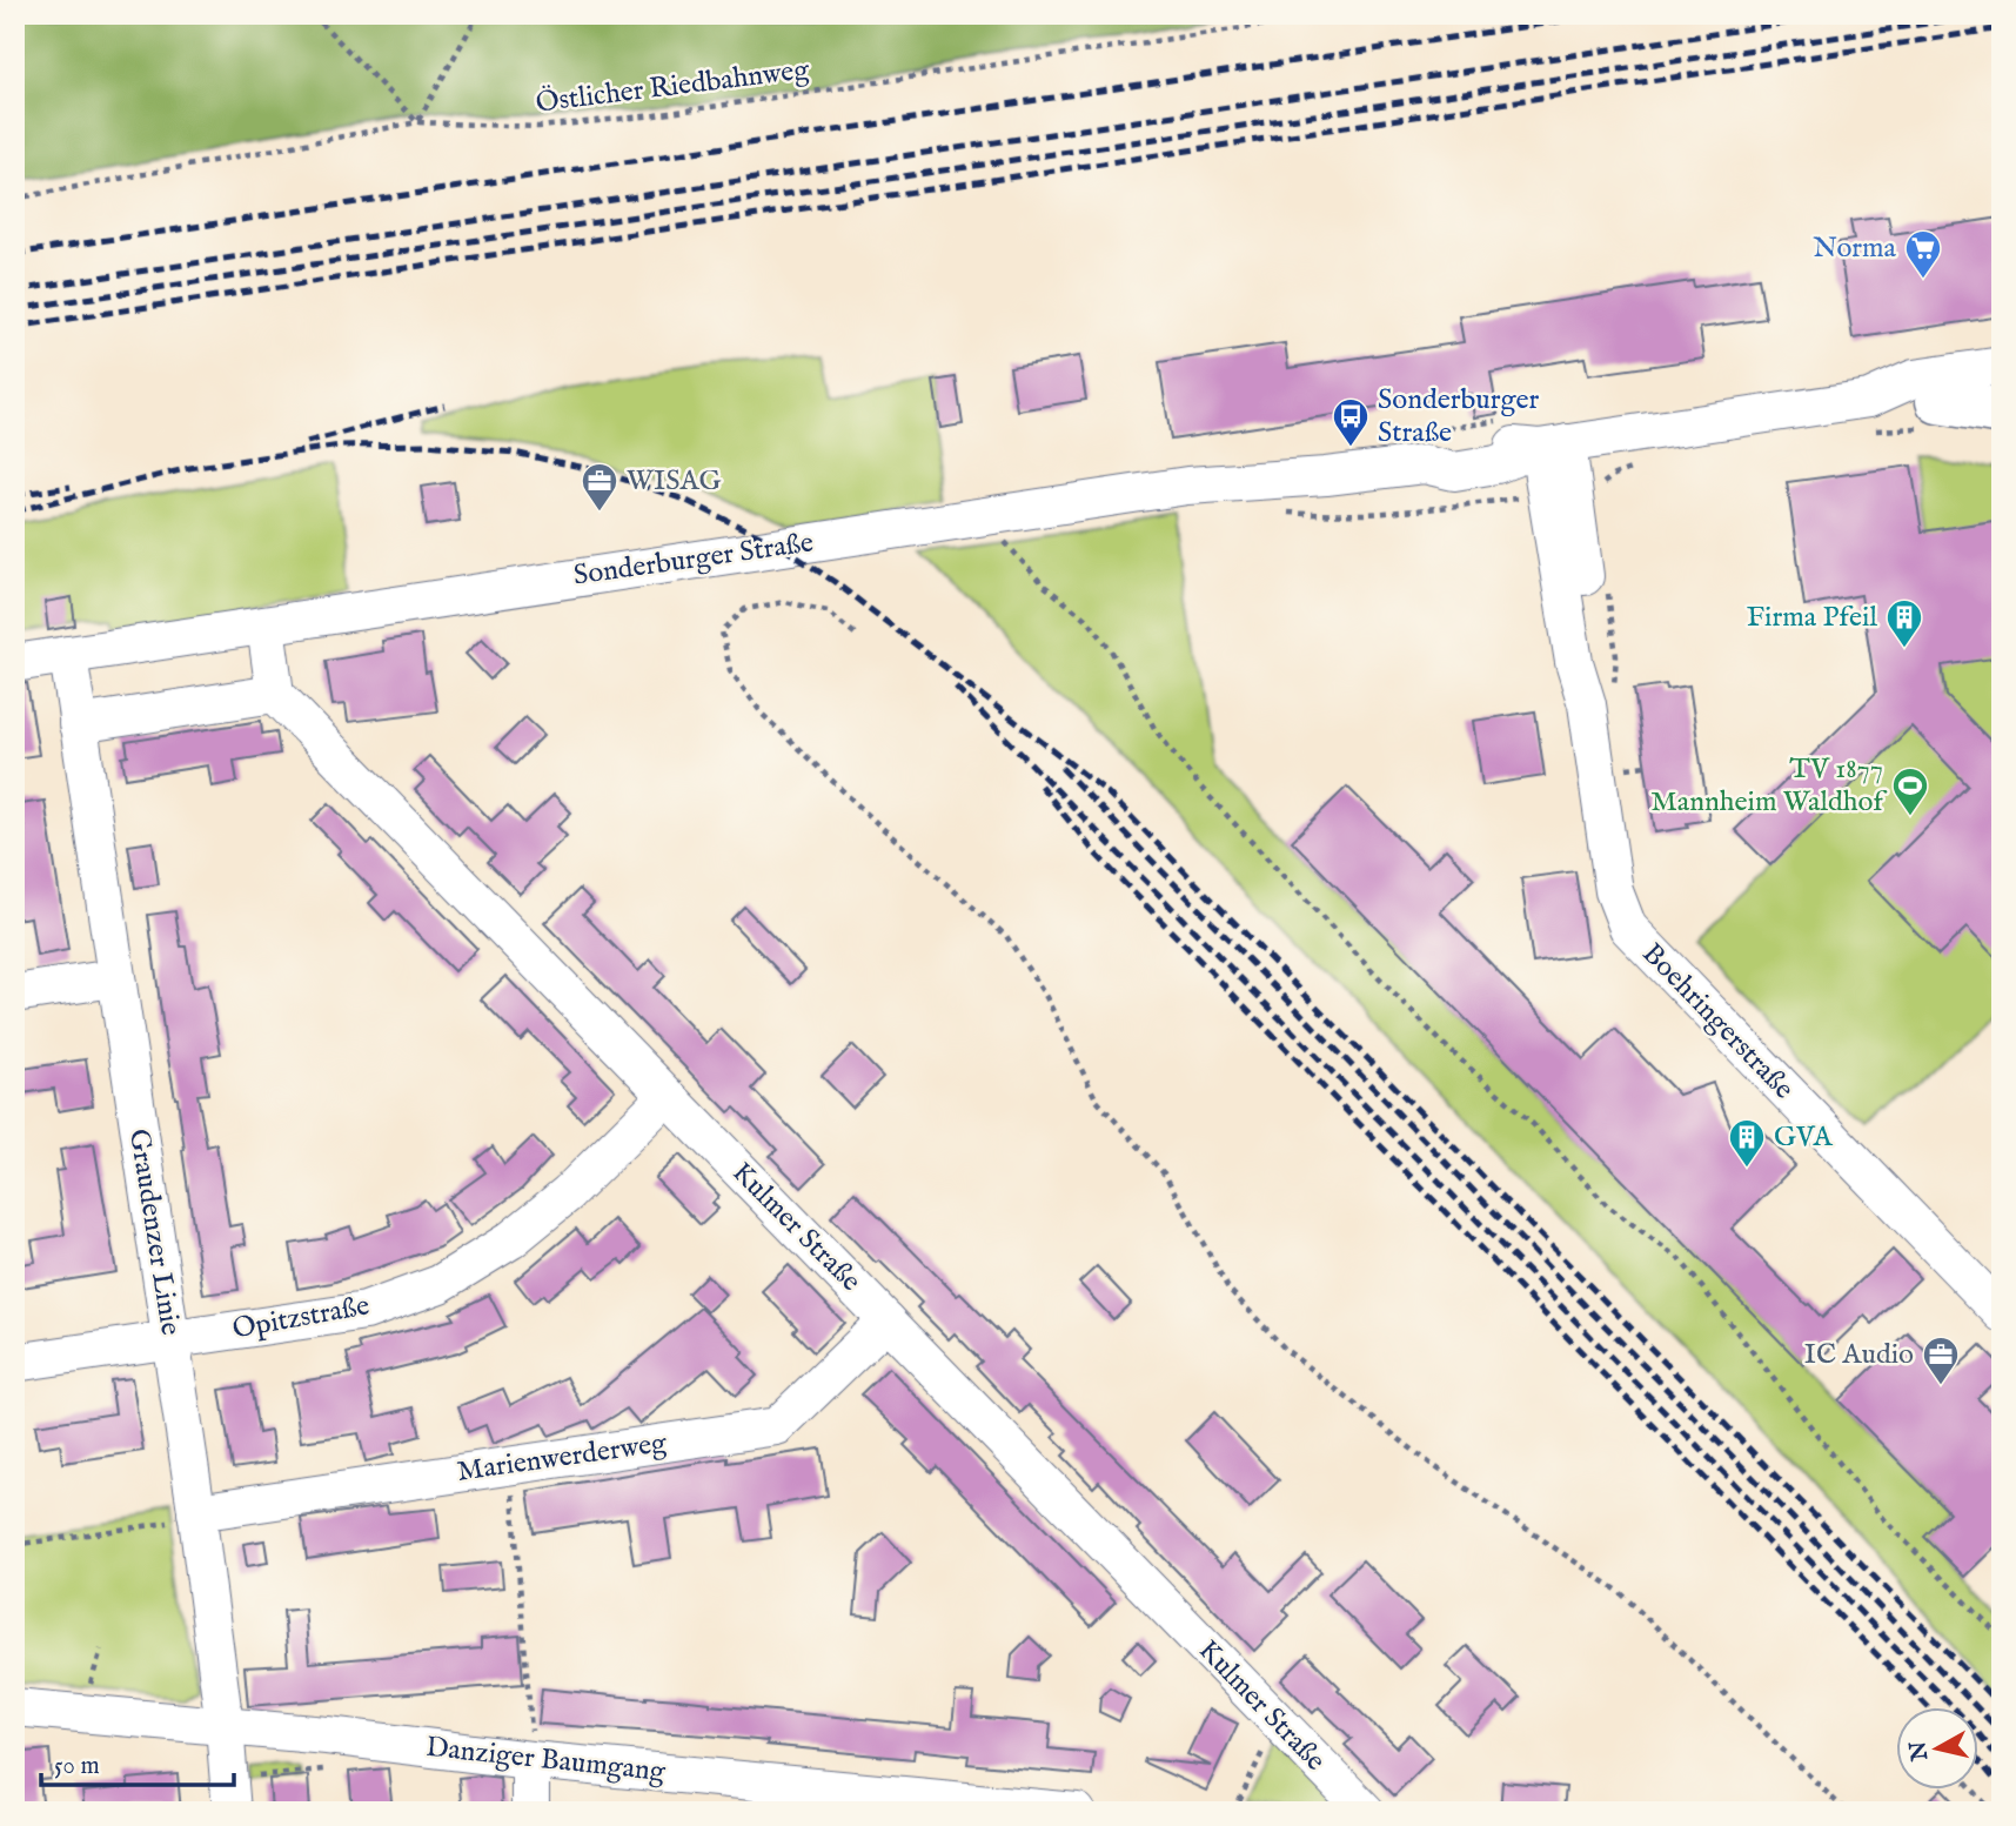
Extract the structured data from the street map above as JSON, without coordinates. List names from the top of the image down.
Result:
{
  "streets": {
    "street": [
      "Sonderburger Straße",
      "Boehringerstraße",
      "Kulmer Straße",
      "Graudenzer Linie",
      "Opitzstraße",
      "Marienwerderweg",
      "Danziger Baumgang"
    ],
    "path": ["Östlicher Riedbahnweg"]
  },
  "crossings": [
    ["Sonderburger Straße", "Boehringerstraße"],
    ["Sonderburger Straße", "Graudenzer Linie"],
    ["Kulmer Straße", "Opitzstraße"],
    ["Kulmer Straße", "Marienwerderweg"],
    ["Graudenzer Linie", "Opitzstraße"],
    ["Graudenzer Linie", "Marienwerderweg"],
    ["Graudenzer Linie", "Danziger Baumgang"]
  ],
  "places": {
    "supermarket": ["Norma"],
    "bus stop": ["Sonderburger Straße"],
    "office": ["WISAG", "IC Audio"],
    "building": ["Firma Pfeil", "GVA"],
    "sports": ["TV 1877 Mannheim Waldhof"]
  },
  "scale_bar": "50 m",
  "north": "left"
}
